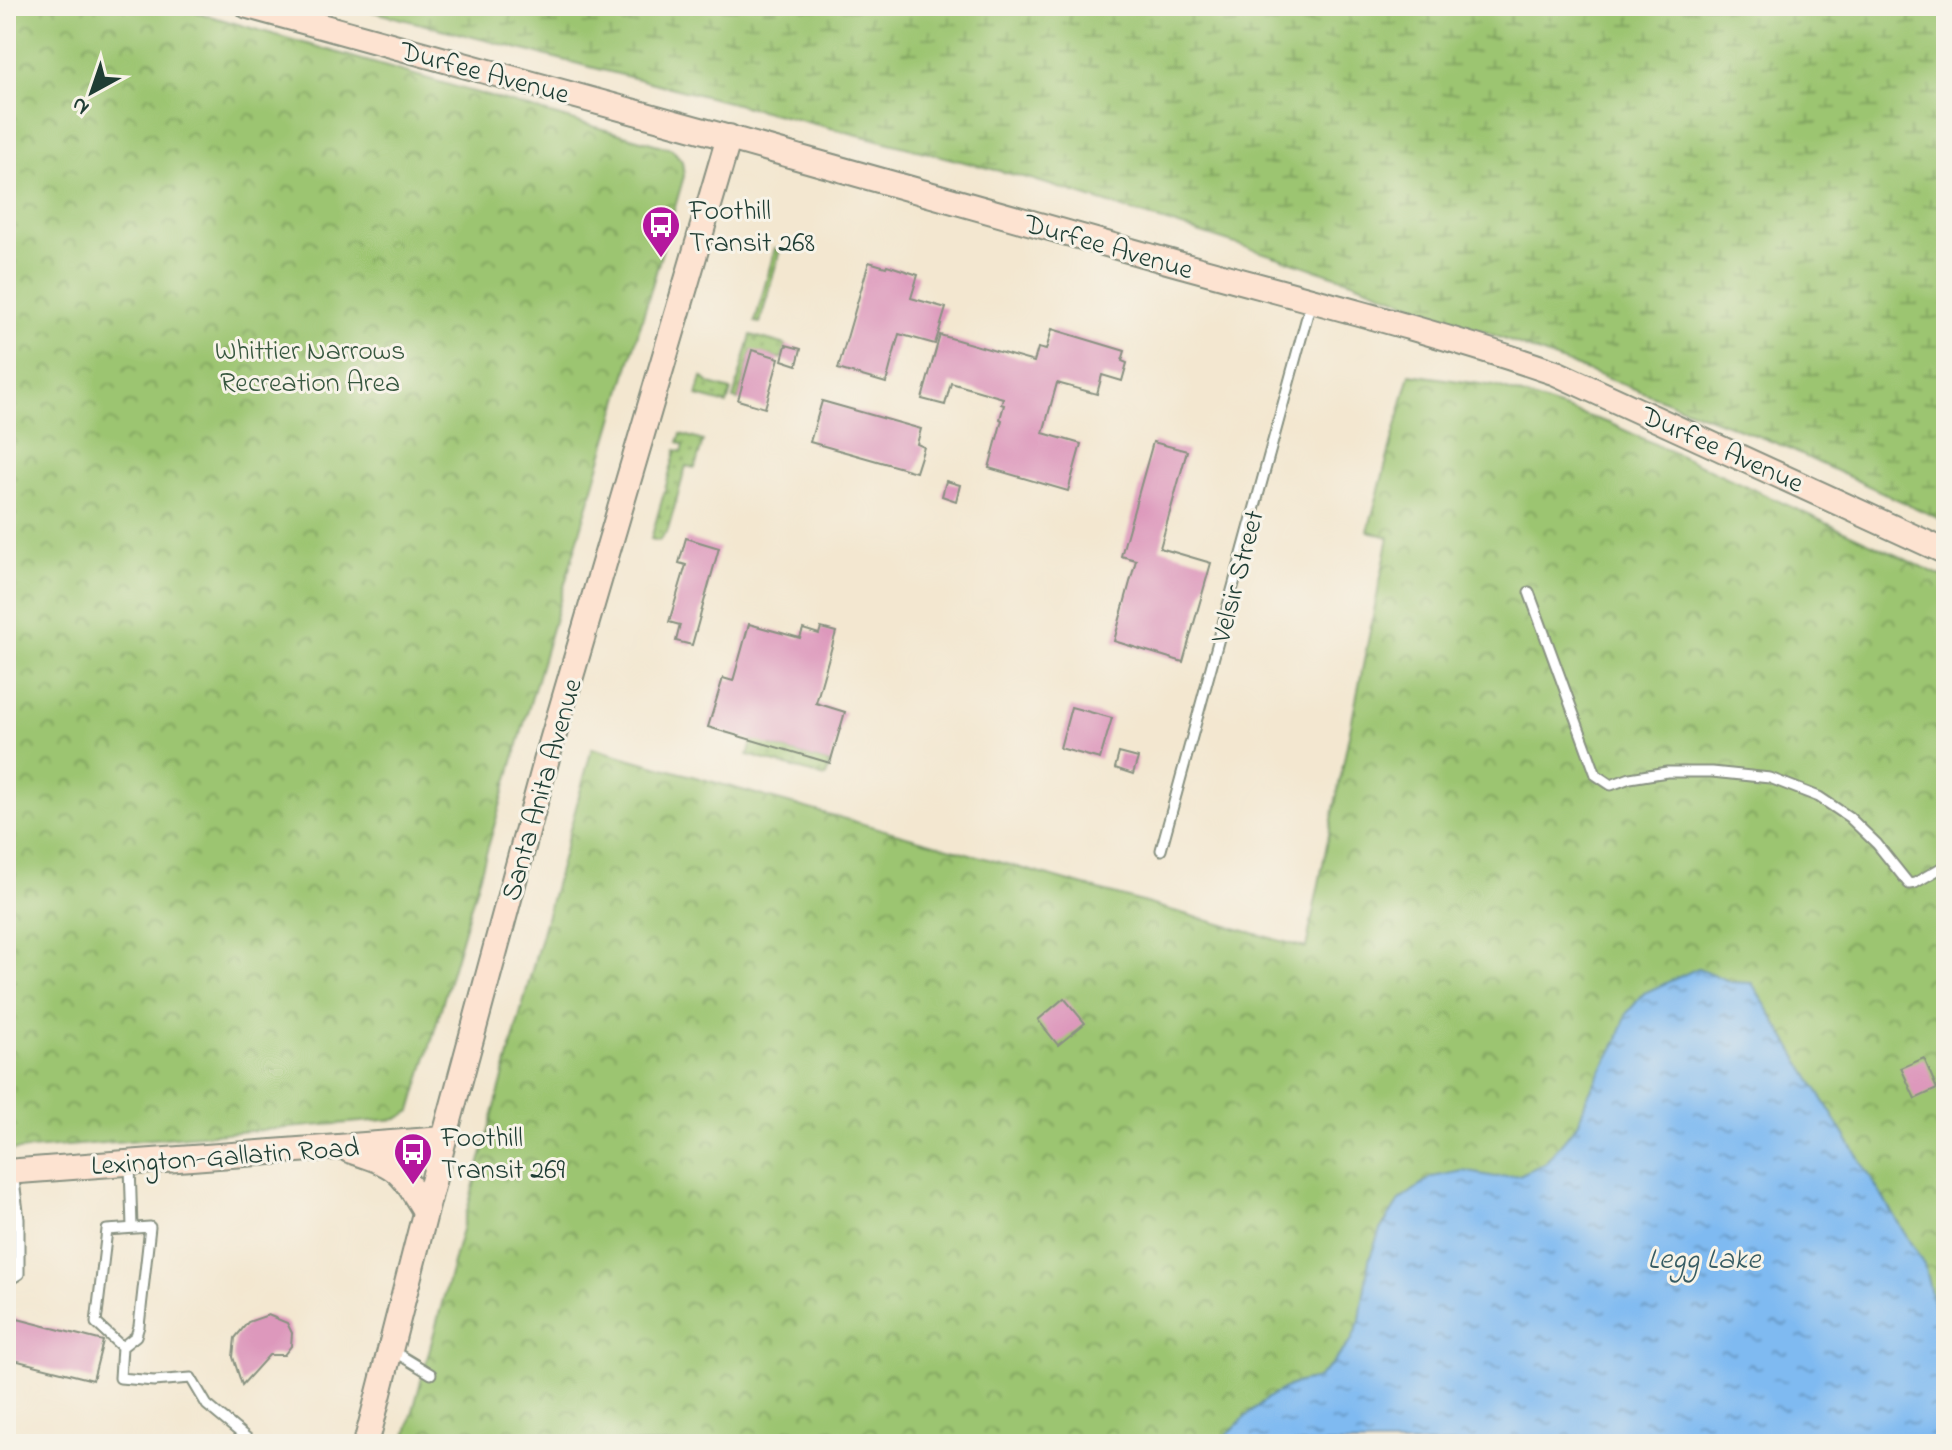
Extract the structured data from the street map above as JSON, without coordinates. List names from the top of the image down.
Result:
{
  "streets": {
    "main road": ["Durfee Avenue", "Santa Anita Avenue", "Lexington-Gallatin Road"],
    "lane": ["Velsir Street"]
  },
  "crossings": [
    ["Durfee Avenue", "Velsir Street"],
    ["Durfee Avenue", "Santa Anita Avenue"],
    ["Santa Anita Avenue", "Lexington-Gallatin Road"]
  ],
  "water": ["Legg Lake"],
  "parks": ["Whittier Narrows Recreation Area"],
  "places": {
    "bus stop": ["Foothill Transit 268", "Foothill Transit 269"]
  },
  "north": "bottom left"
}
